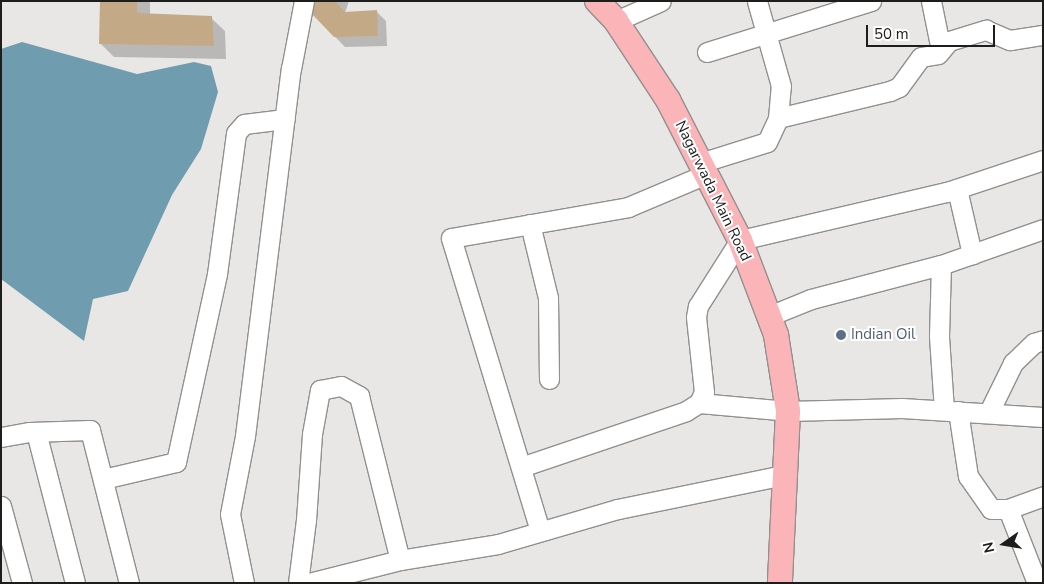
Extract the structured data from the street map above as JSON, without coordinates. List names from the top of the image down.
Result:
{
  "streets": {
    "main road": ["Nagarwada Main Road"]
  },
  "places": ["Indian Oil"],
  "scale_bar": "50 m",
  "north": "left"
}
